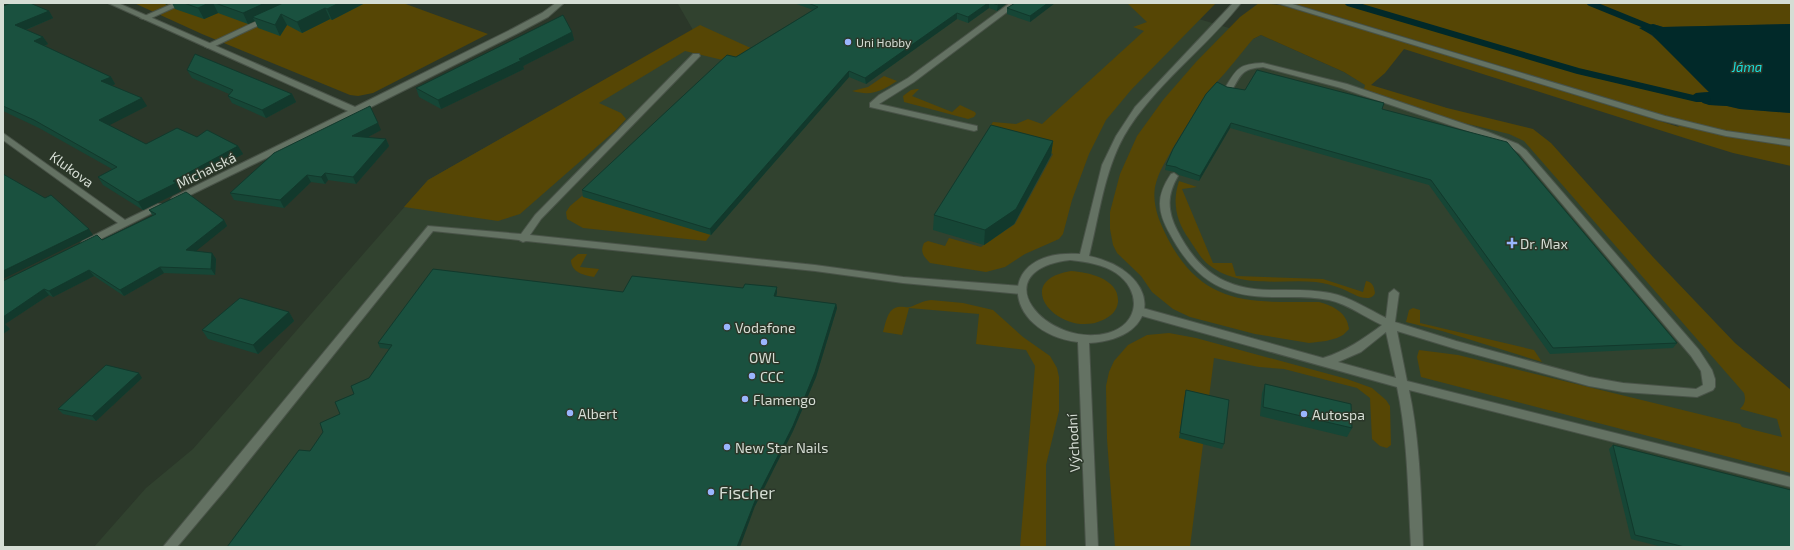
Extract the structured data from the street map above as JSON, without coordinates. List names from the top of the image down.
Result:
{
  "streets": {
    "street": ["Klukova", "Michalská", "Východní"]
  },
  "crossings": [
    ["Klukova", "Michalská"]
  ],
  "water": ["Jáma"],
  "places": {
    "other": [
      "Uni Hobby",
      "Vodafone",
      "OWL",
      "CCC",
      "Flamengo",
      "Albert",
      "Autospa",
      "New Star Nails",
      "Fischer"
    ],
    "health": ["Dr. Max"]
  }
}
